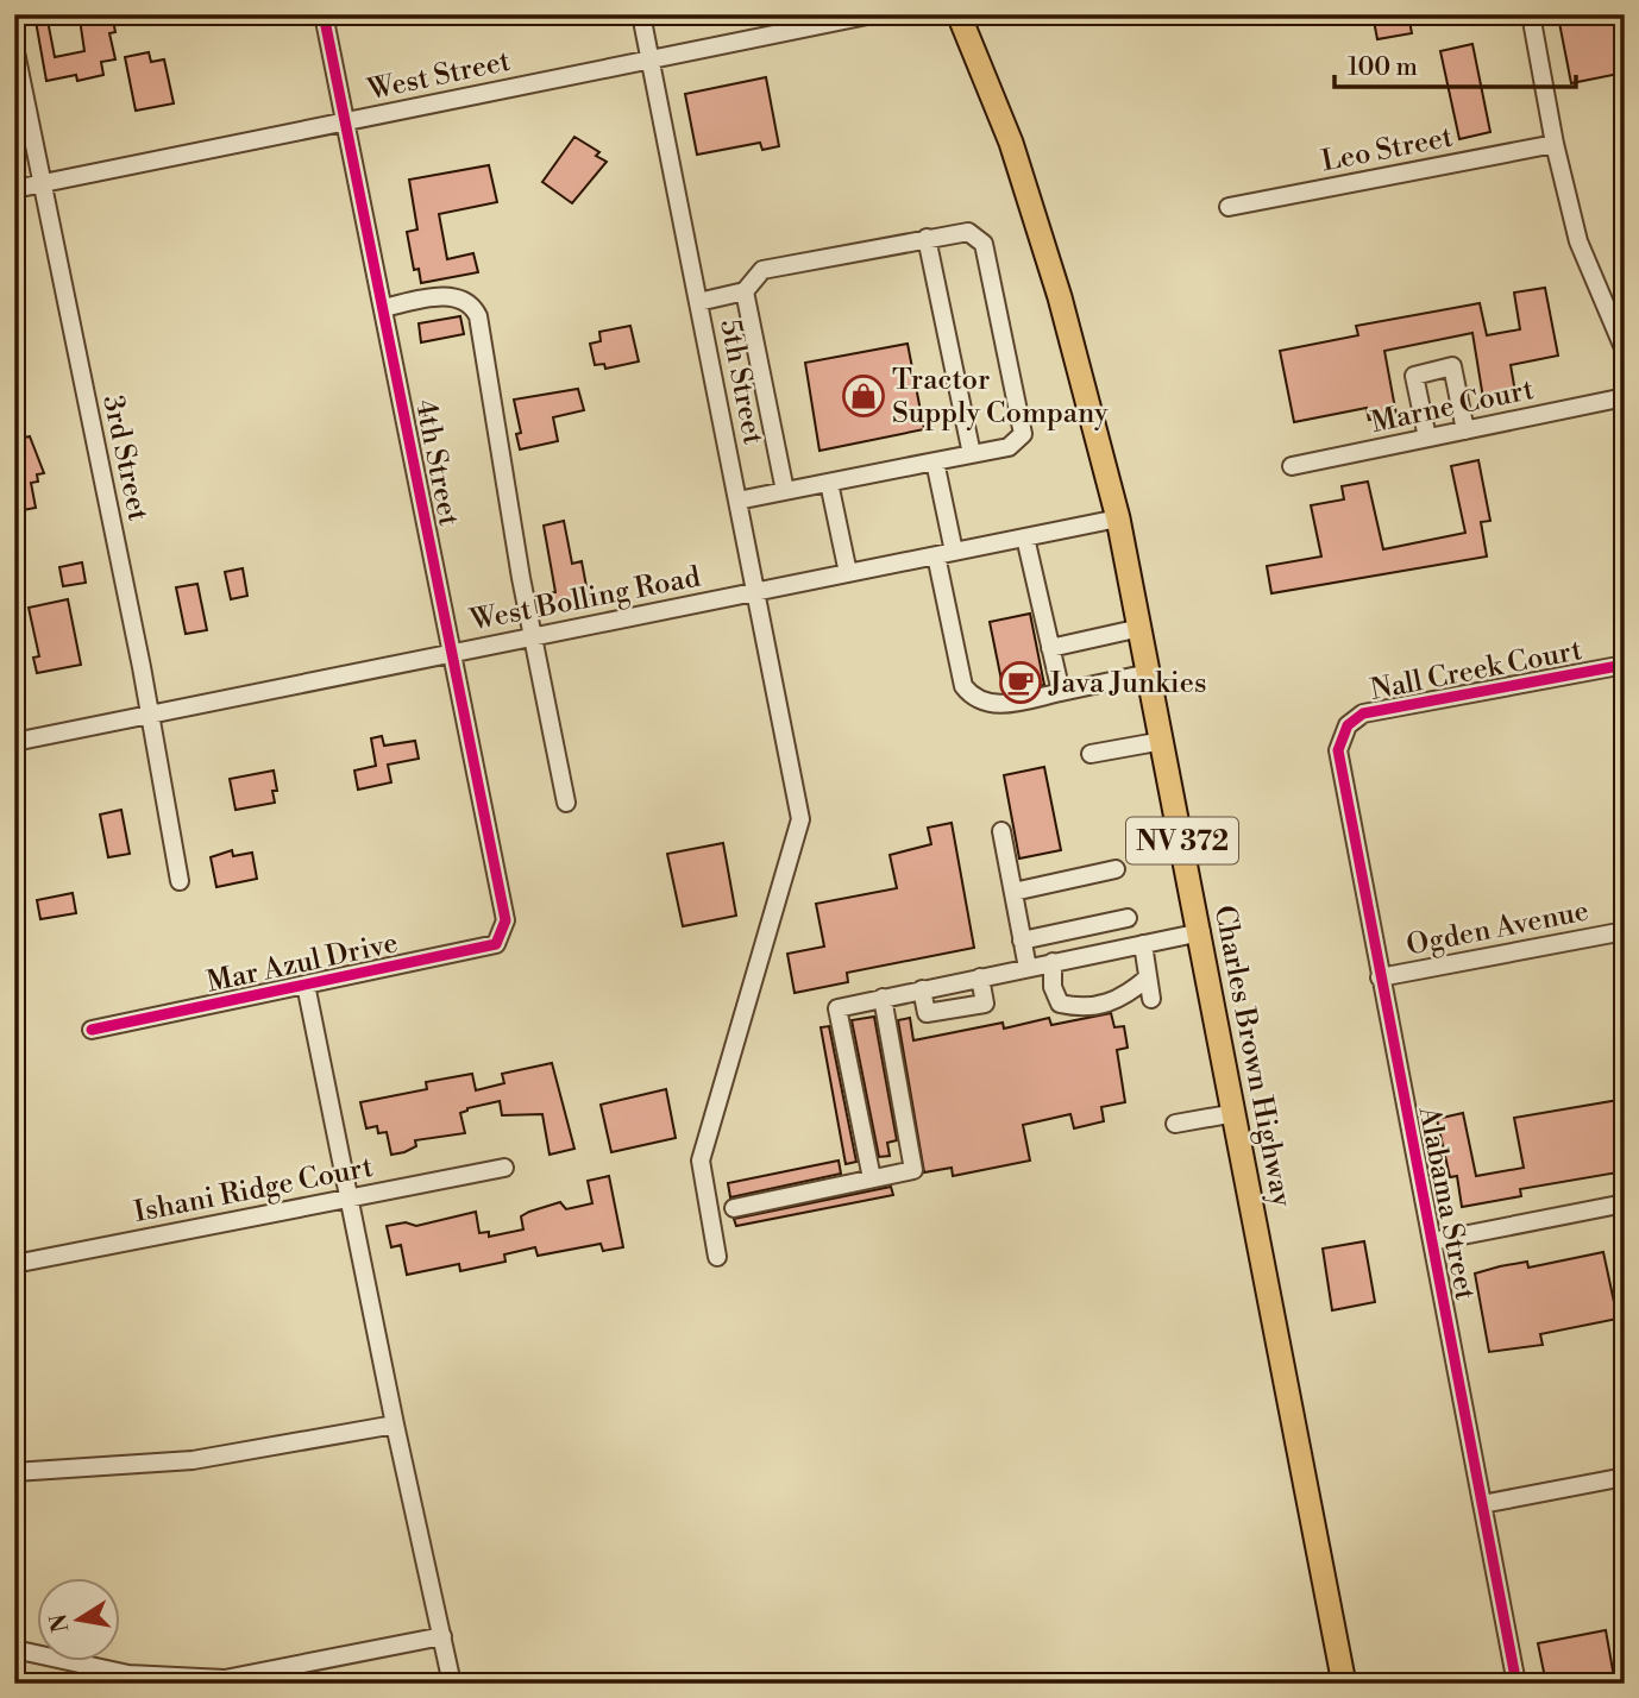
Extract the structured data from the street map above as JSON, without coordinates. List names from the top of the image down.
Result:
{
  "streets": {
    "main road": ["NV 372", "Charles Brown Highway"],
    "street": [
      "West Street",
      "Leo Street",
      "5th Street",
      "Marne Court",
      "3rd Street",
      "4th Street",
      "West Bolling Road",
      "Nall Creek Court",
      "Ogden Avenue",
      "Mar Azul Drive",
      "Ishani Ridge Court",
      "Alabama Street"
    ]
  },
  "crossings": [
    ["West Street", "5th Street"],
    ["West Street", "3rd Street"],
    ["West Street", "4th Street"],
    ["5th Street", "West Bolling Road"],
    ["3rd Street", "West Bolling Road"],
    ["4th Street", "West Bolling Road"],
    ["4th Street", "Mar Azul Drive"],
    ["West Bolling Road", "Charles Brown Highway"],
    ["Nall Creek Court", "Alabama Street"],
    ["Ogden Avenue", "Alabama Street"]
  ],
  "places": {
    "shop": ["Tractor Supply Company"],
    "cafe": ["Java Junkies"]
  },
  "scale_bar": "100 m",
  "north": "left"
}
